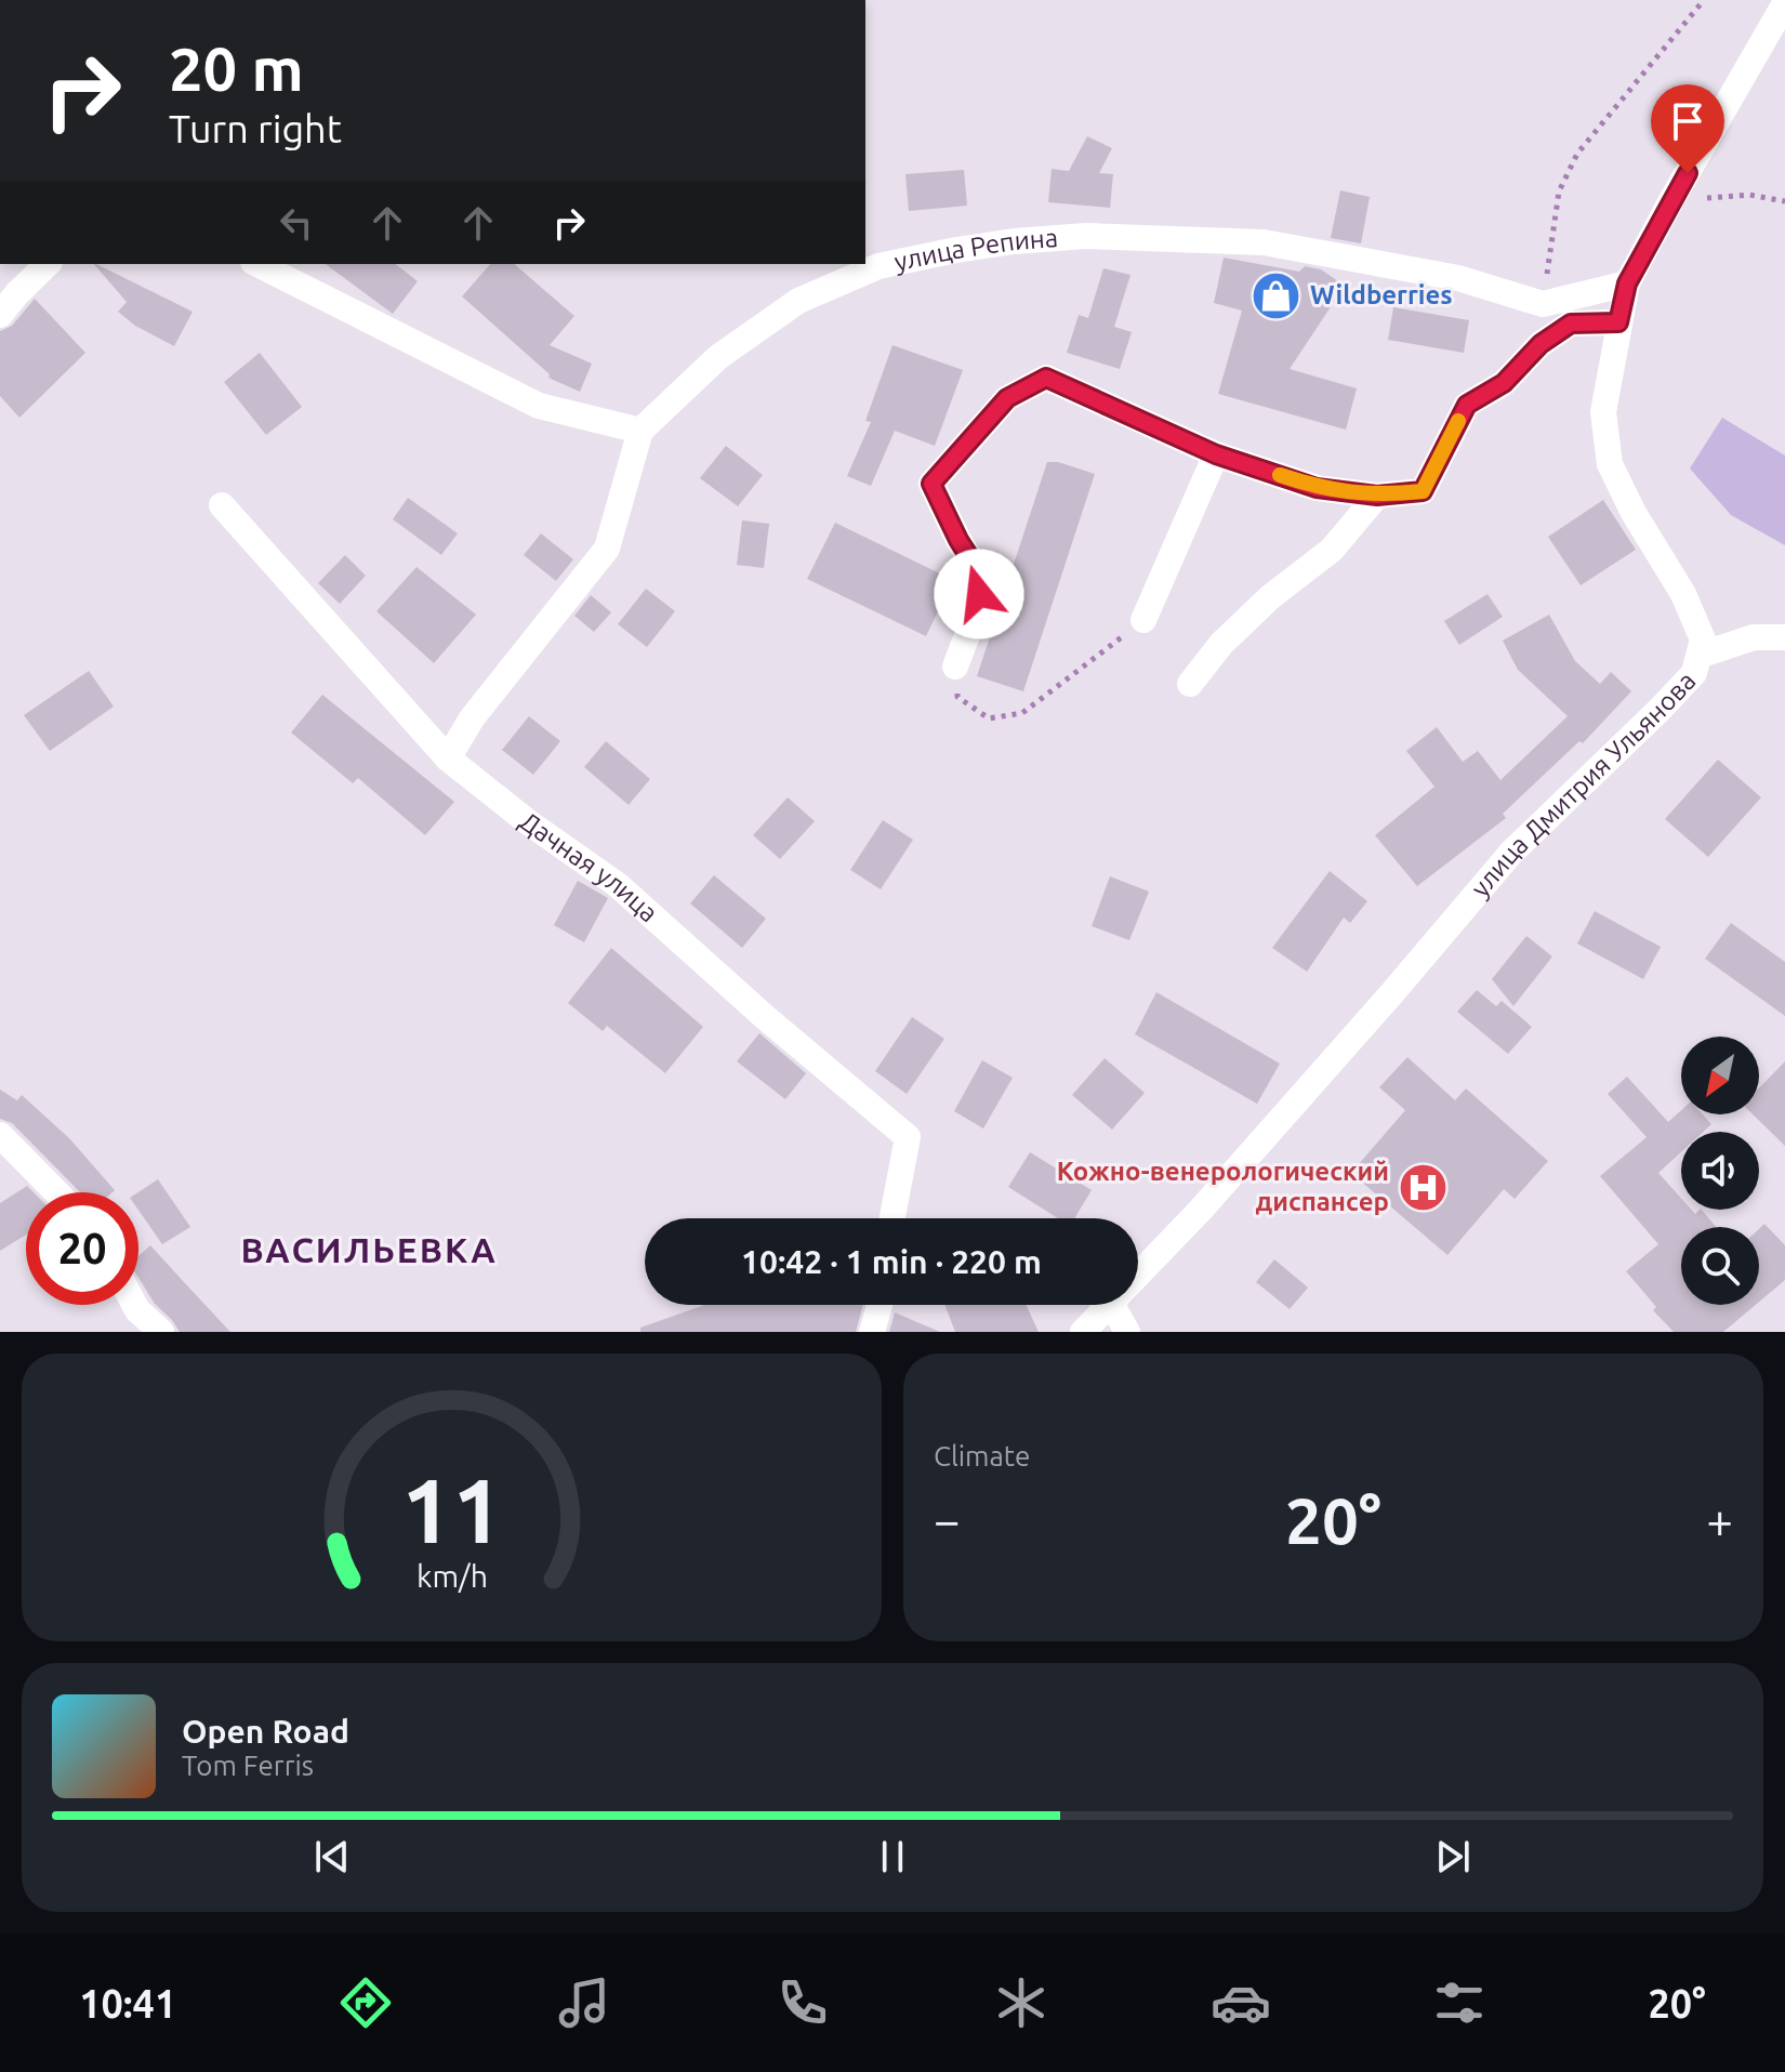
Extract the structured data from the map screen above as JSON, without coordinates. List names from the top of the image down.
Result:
{
  "streets": {
    "street": ["улица Репина", "улица Дмитрия Ульянова", "Дачная улица"]
  },
  "districts": ["ВАСИЛЬЕВКА"],
  "places": {
    "shop": ["Wildberries"],
    "hospital": ["Кожно-венерологический диспансер"]
  },
  "north": "bottom left",
  "page": {
    "turn": ["20 m", "Turn right"],
    "limit": "20",
    "trip": "10:42 · 1 min · 220 m",
    "tile": "Climate",
    "heat": ["−", "20°", "+"],
    "song": ["Open Road", "Tom Ferris"],
    "tabs": ["10:41", "20°"],
    "gauge": ["11", "km/h"]
  }
}
